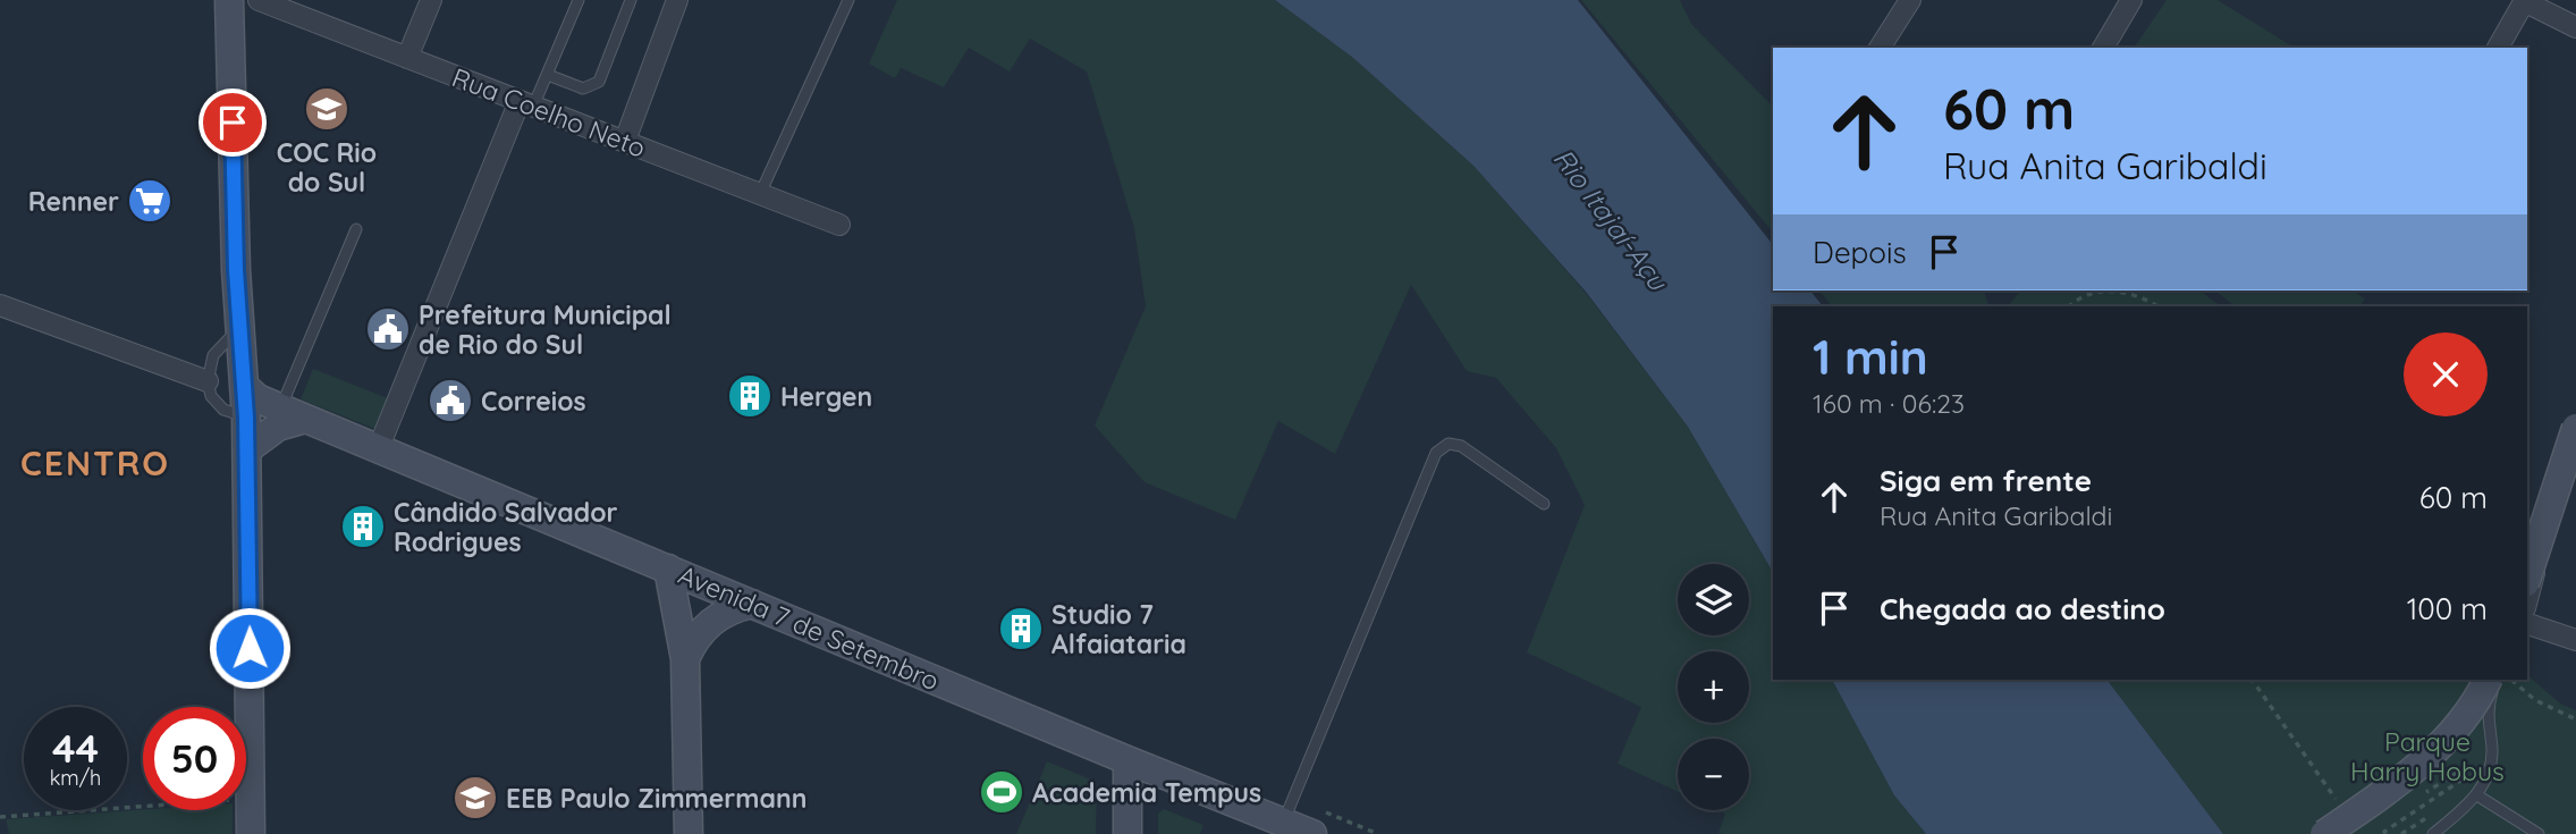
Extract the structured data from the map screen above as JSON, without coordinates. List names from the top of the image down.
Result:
{
  "streets": {
    "street": ["Rua Coelho Neto", "Avenida 7 de Setembro"]
  },
  "districts": ["CENTRO"],
  "water": ["Rio Itajaí-Açu"],
  "parks": ["Parque Harry Hobus"],
  "places": {
    "school or university": ["COC Rio do Sul", "EEB Paulo Zimmermann"],
    "supermarket": ["Renner"],
    "public building": ["Prefeitura Municipal de Rio do Sul", "Correios"],
    "building": ["Hergen", "Cândido Salvador Rodrigues", "Studio 7 Alfaiataria"],
    "sports": ["Academia Tempus"]
  },
  "page": {
    "turn": ["60 m", "Rua Anita Garibaldi"],
    "then": "Depois",
    "heading": ["1 min", "160 m · 06:23"],
    "list": [
      {
        "name": "Siga em frente",
        "note": "Rua Anita Garibaldi",
        "value": "60 m"
      },
      {
        "name": "Chegada ao destino",
        "value": "100 m"
      }
    ],
    "map_buttons": ["+", "−"],
    "speed": "44 km/h",
    "limit": "50"
  }
}
